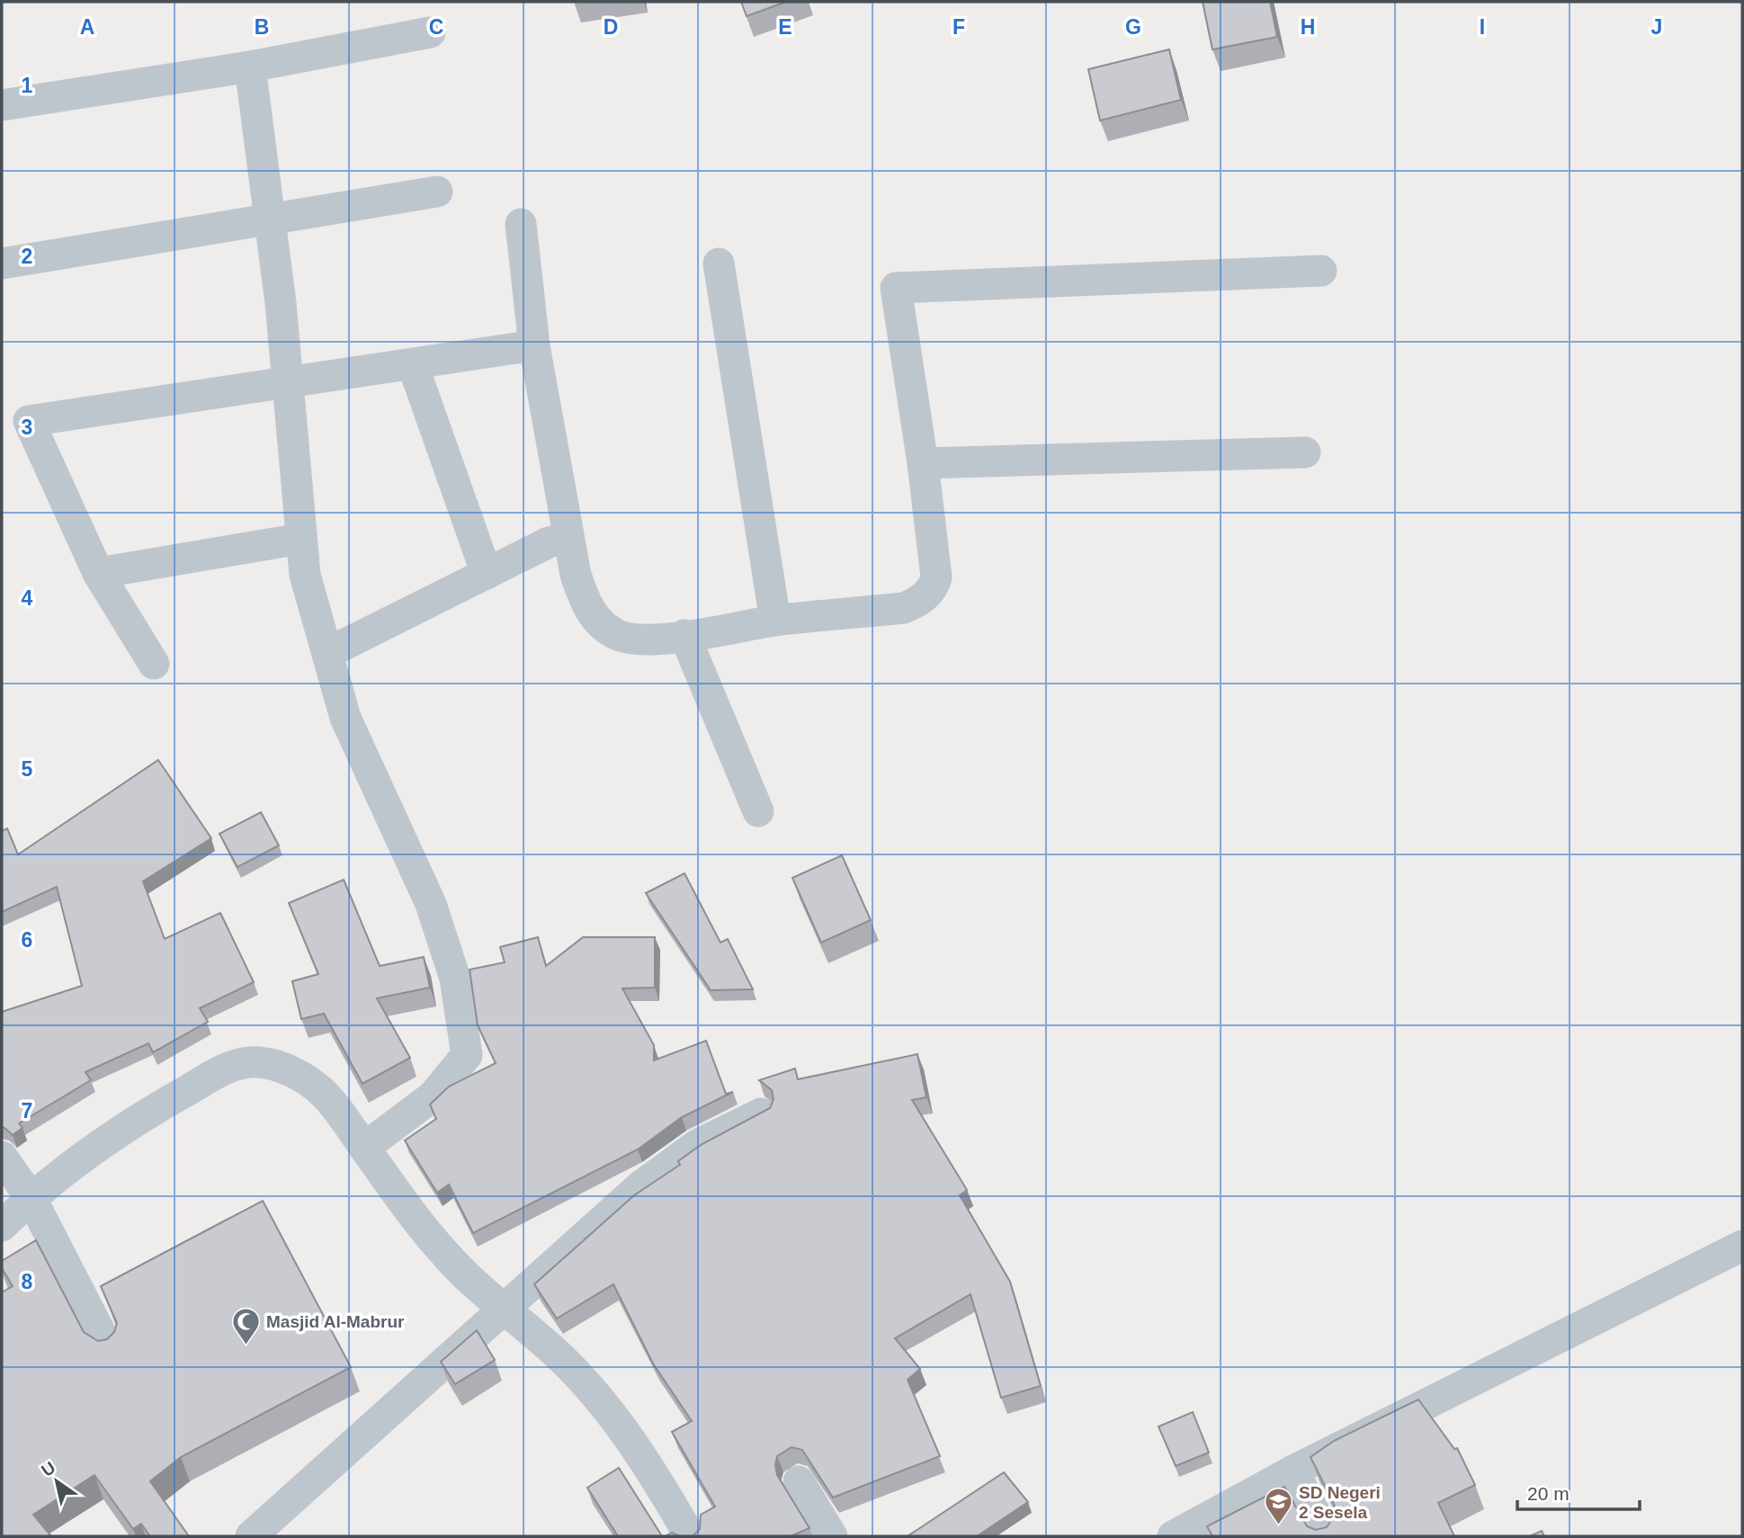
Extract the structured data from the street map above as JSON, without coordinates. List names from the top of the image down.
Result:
{
  "places": {
    "mosque": ["Masjid Al-Mabrur"],
    "school or university": ["SD Negeri 2 Sesela"]
  },
  "scale_bar": "20 m",
  "north": "top left",
  "grid": {
    "columns": [
      "A",
      "B",
      "C",
      "D",
      "E",
      "F",
      "G",
      "H",
      "I",
      "J"
    ],
    "rows": [
      "1",
      "2",
      "3",
      "4",
      "5",
      "6",
      "7",
      "8"
    ]
  }
}
